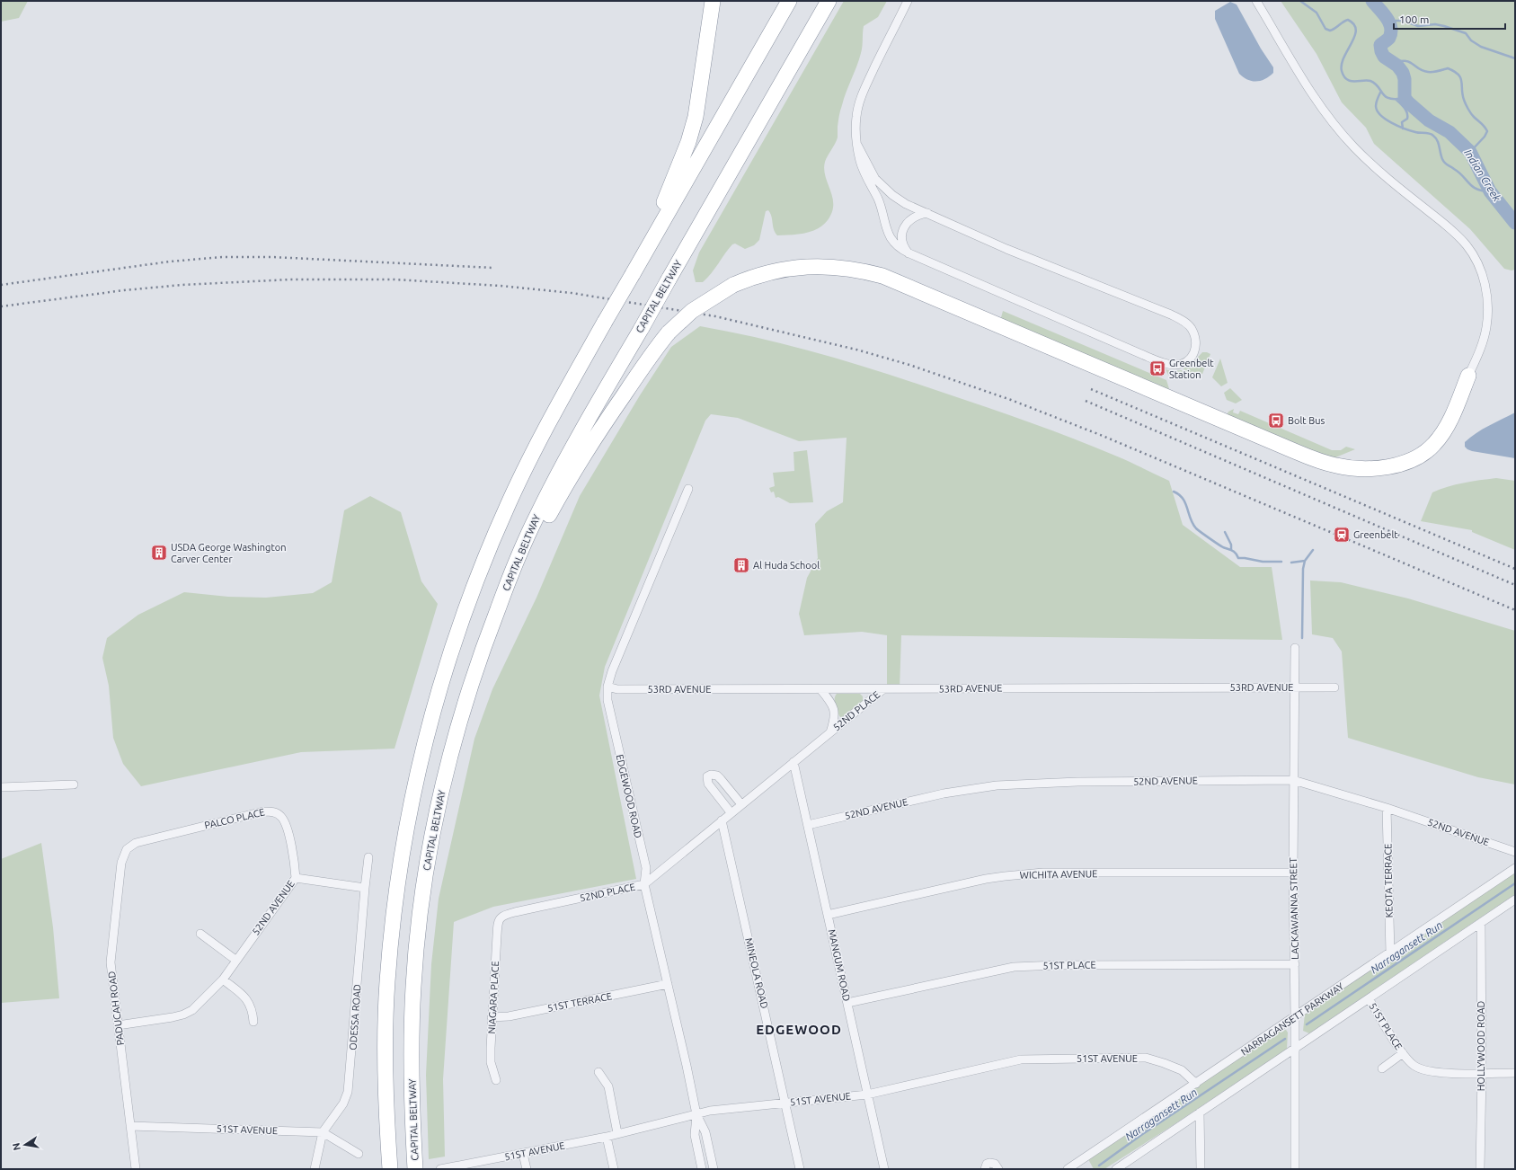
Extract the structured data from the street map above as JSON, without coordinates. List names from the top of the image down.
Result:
{
  "streets": {
    "highway": ["CAPITAL BELTWAY"],
    "street": [
      "53RD AVENUE",
      "52ND PLACE",
      "52ND AVENUE",
      "EDGEWOOD ROAD",
      "PALCO PLACE",
      "WICHITA AVENUE",
      "KEOTA TERRACE",
      "LACKAWANNA STREET",
      "MANGUM ROAD",
      "51ST PLACE",
      "MINEOLA ROAD",
      "NIAGARA PLACE",
      "51ST TERRACE",
      "PADUCAH ROAD",
      "ODESSA ROAD",
      "NARRAGANSETT PARKWAY",
      "HOLLYWOOD ROAD",
      "51ST AVENUE"
    ]
  },
  "crossings": [
    ["53RD AVENUE", "52ND PLACE"],
    ["53RD AVENUE", "EDGEWOOD ROAD"],
    ["53RD AVENUE", "LACKAWANNA STREET"],
    ["52ND PLACE", "EDGEWOOD ROAD"],
    ["52ND PLACE", "MANGUM ROAD"],
    ["52ND PLACE", "MINEOLA ROAD"],
    ["52ND PLACE", "NIAGARA PLACE"],
    ["52ND AVENUE", "PALCO PLACE"],
    ["52ND AVENUE", "KEOTA TERRACE"],
    ["52ND AVENUE", "LACKAWANNA STREET"],
    ["52ND AVENUE", "MANGUM ROAD"],
    ["52ND AVENUE", "PADUCAH ROAD"],
    ["52ND AVENUE", "ODESSA ROAD"],
    ["EDGEWOOD ROAD", "51ST TERRACE"],
    ["EDGEWOOD ROAD", "51ST AVENUE"],
    ["PALCO PLACE", "PADUCAH ROAD"],
    ["WICHITA AVENUE", "LACKAWANNA STREET"],
    ["WICHITA AVENUE", "MANGUM ROAD"],
    ["KEOTA TERRACE", "NARRAGANSETT PARKWAY"],
    ["LACKAWANNA STREET", "51ST PLACE"],
    ["LACKAWANNA STREET", "NARRAGANSETT PARKWAY"],
    ["MANGUM ROAD", "51ST PLACE"],
    ["MANGUM ROAD", "51ST AVENUE"],
    ["51ST PLACE", "HOLLYWOOD ROAD"],
    ["MINEOLA ROAD", "51ST AVENUE"],
    ["NIAGARA PLACE", "51ST TERRACE"],
    ["PADUCAH ROAD", "51ST AVENUE"],
    ["ODESSA ROAD", "51ST AVENUE"],
    ["NARRAGANSETT PARKWAY", "51ST AVENUE"]
  ],
  "districts": ["EDGEWOOD"],
  "water": ["Indian Creek", "Narragansett Run"],
  "places": {
    "bus stop": ["Greenbelt Station", "Bolt Bus"],
    "station": ["Greenbelt"],
    "building": ["USDA George Washington Carver Center", "Al Huda School"]
  },
  "scale_bar": "100 m",
  "north": "left"
}
